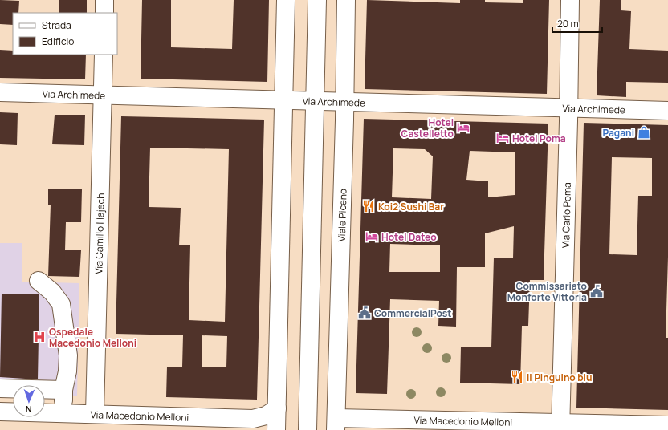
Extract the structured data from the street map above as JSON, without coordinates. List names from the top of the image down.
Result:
{
  "streets": {
    "street": [
      "Via Archimede",
      "Viale Piceno",
      "Via Carlo Poma",
      "Via Camillo Hajech",
      "Via Macedonio Melloni"
    ]
  },
  "crossings": [
    ["Via Archimede", "Viale Piceno"],
    ["Via Archimede", "Via Carlo Poma"],
    ["Via Archimede", "Via Camillo Hajech"],
    ["Viale Piceno", "Via Macedonio Melloni"],
    ["Via Carlo Poma", "Via Macedonio Melloni"],
    ["Via Camillo Hajech", "Via Macedonio Melloni"]
  ],
  "places": {
    "hotel": ["Hotel Castelletto", "Hotel Poma", "Hotel Dateo"],
    "shop": ["Pagani"],
    "restaurant": ["Koi2 Sushi Bar", "II Pinguino blu"],
    "public building": ["Commissariato Monforte Vittoria", "CommercialPost"],
    "hospital": ["Ospedale Macedonio Melloni"]
  },
  "legend": ["Strada", "Edificio"],
  "scale_bar": "20 m",
  "north": "bottom"
}
